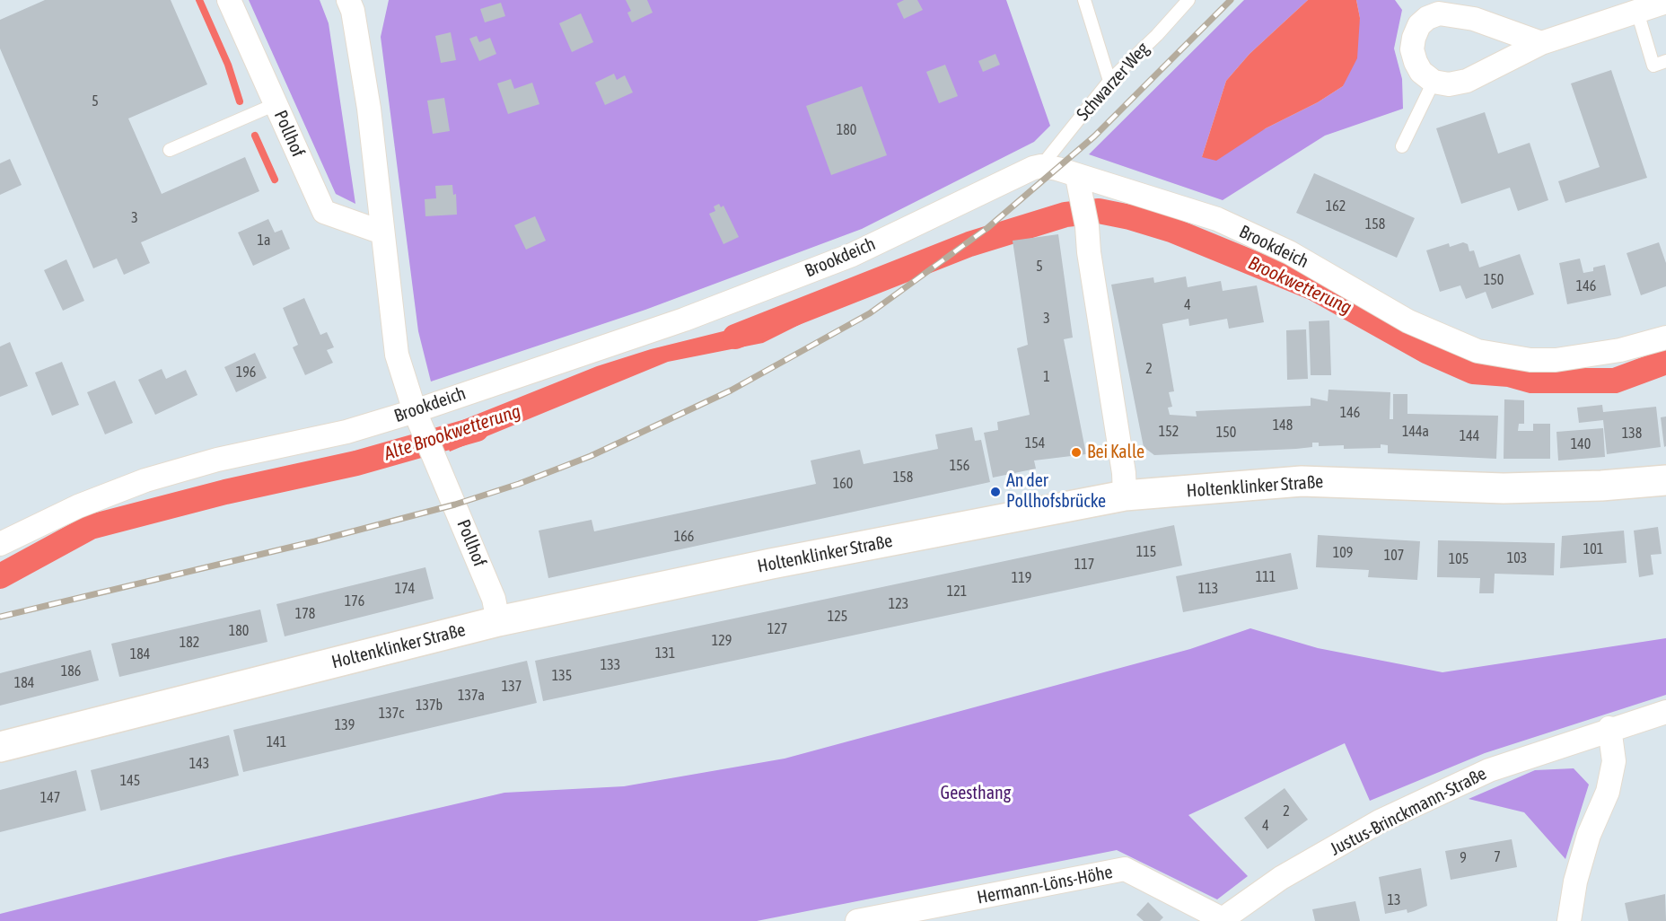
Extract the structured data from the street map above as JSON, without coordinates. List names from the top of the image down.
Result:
{
  "streets": {
    "main road": ["Holtenklinker Straße"],
    "street": [
      "Pollhof",
      "Brookdeich",
      "Justus-Brinckmann-Straße",
      "Hermann-Löns-Höhe"
    ],
    "lane": ["Schwarzer Weg"]
  },
  "crossings": [
    ["Schwarzer Weg", "Brookdeich"],
    ["Pollhof", "Brookdeich"],
    ["Pollhof", "Holtenklinker Straße"],
    ["Justus-Brinckmann-Straße", "Hermann-Löns-Höhe"]
  ],
  "water": ["Brookwetterung", "Alte Brookwetterung"],
  "parks": ["Geesthang"],
  "places": ["Bei Kalle", "An der Pollhofsbrücke"],
  "house_numbers": [
    "5",
    "180",
    "162",
    "3",
    "158",
    "1a",
    "5",
    "150",
    "146",
    "4",
    "3",
    "2",
    "196",
    "1",
    "146",
    "148",
    "152",
    "144a",
    "150",
    "138",
    "144",
    "154",
    "140",
    "156",
    "158",
    "160",
    "166",
    "101",
    "115",
    "109",
    "107",
    "103",
    "105",
    "117",
    "111",
    "119",
    "174",
    "113",
    "121",
    "176",
    "123",
    "178",
    "125",
    "127",
    "180",
    "129",
    "182",
    "131",
    "184",
    "133",
    "186",
    "135",
    "184",
    "137",
    "137a",
    "137b",
    "137c",
    "139",
    "141",
    "143",
    "145",
    "147",
    "2",
    "4",
    "7",
    "9",
    "13"
  ]
}
